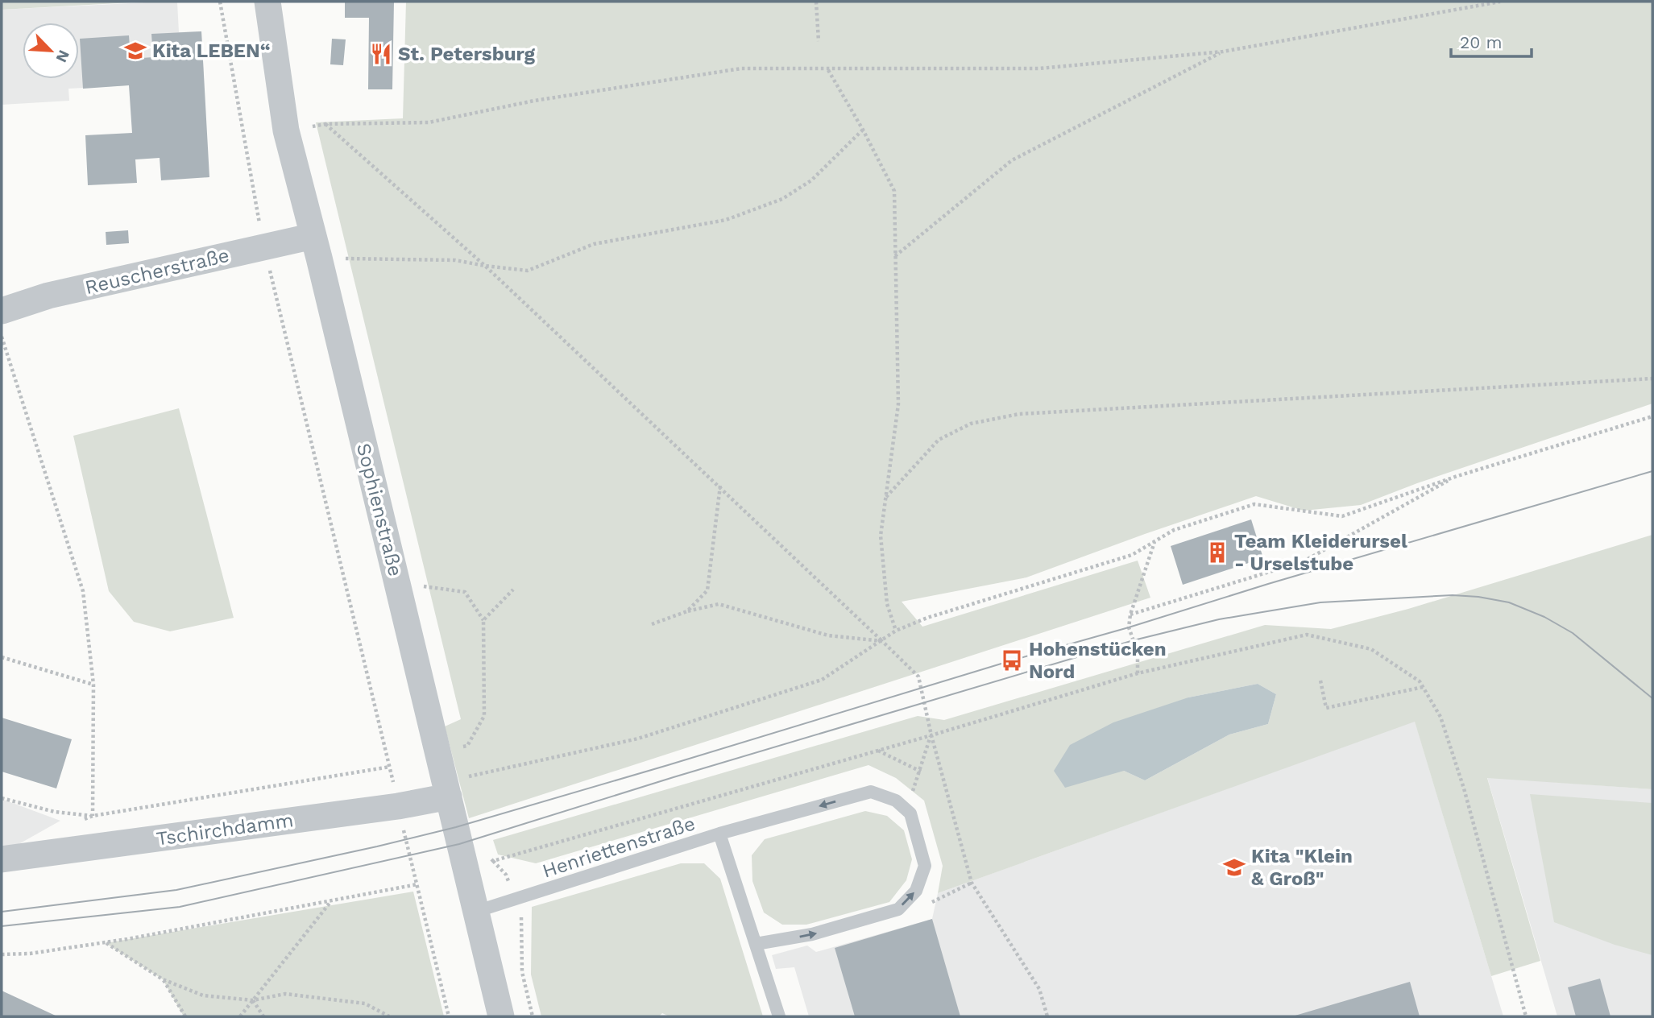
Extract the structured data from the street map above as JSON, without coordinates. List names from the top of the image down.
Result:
{
  "streets": {
    "street": ["Reuscherstraße", "Sophienstraße", "Tschirchdamm"],
    "lane": ["Henriettenstraße"]
  },
  "crossings": [
    ["Reuscherstraße", "Sophienstraße"],
    ["Sophienstraße", "Tschirchdamm"],
    ["Sophienstraße", "Henriettenstraße"]
  ],
  "places": {
    "school or university": ["Kita LEBEN“", "Kita \"Klein & Groß\""],
    "restaurant": ["St. Petersburg"],
    "building": ["Team Kleiderursel - Urselstube"],
    "bus stop": ["Hohenstücken Nord"]
  },
  "scale_bar": "20 m",
  "north": "bottom right"
}
